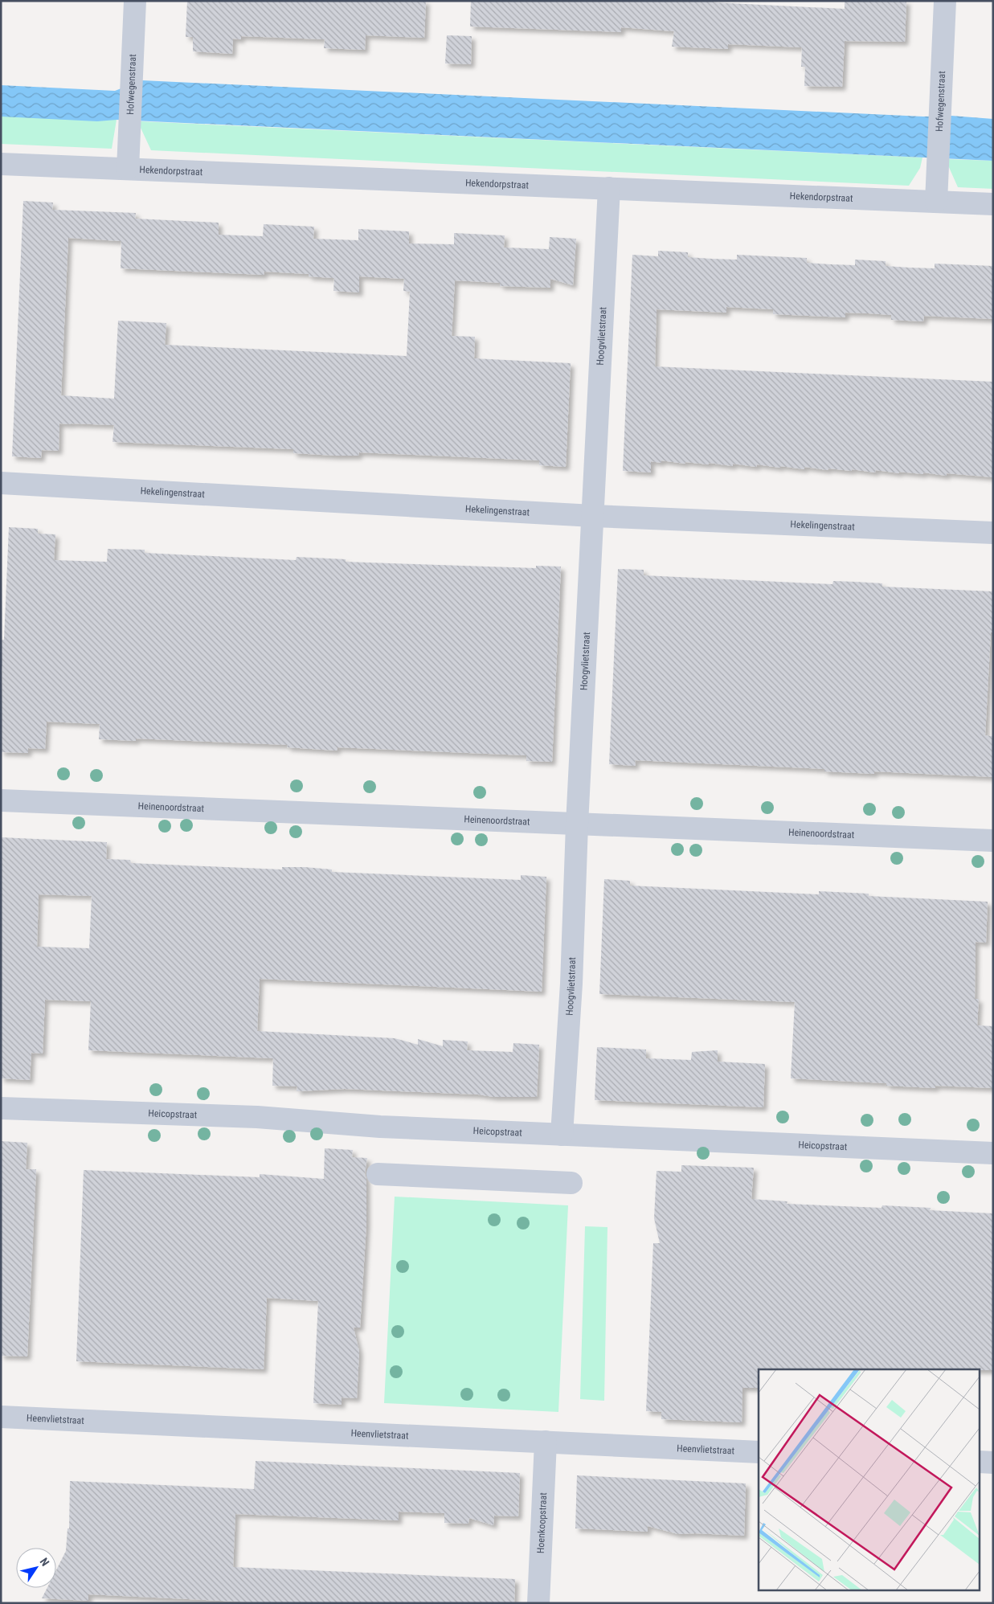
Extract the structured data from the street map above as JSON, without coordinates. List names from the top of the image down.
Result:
{
  "streets": {
    "street": [
      "Hofwegenstraat",
      "Hekendorpstraat",
      "Hoogvlietstraat",
      "Hekelingenstraat",
      "Heinenoordstraat",
      "Heicopstraat",
      "Heenvlietstraat",
      "Hoenkoopstraat"
    ]
  },
  "crossings": [
    ["Hofwegenstraat", "Hekendorpstraat"],
    ["Hekendorpstraat", "Hoogvlietstraat"],
    ["Hoogvlietstraat", "Hekelingenstraat"],
    ["Hoogvlietstraat", "Heinenoordstraat"],
    ["Hoogvlietstraat", "Heicopstraat"],
    ["Heenvlietstraat", "Hoenkoopstraat"]
  ],
  "north": "top right"
}
